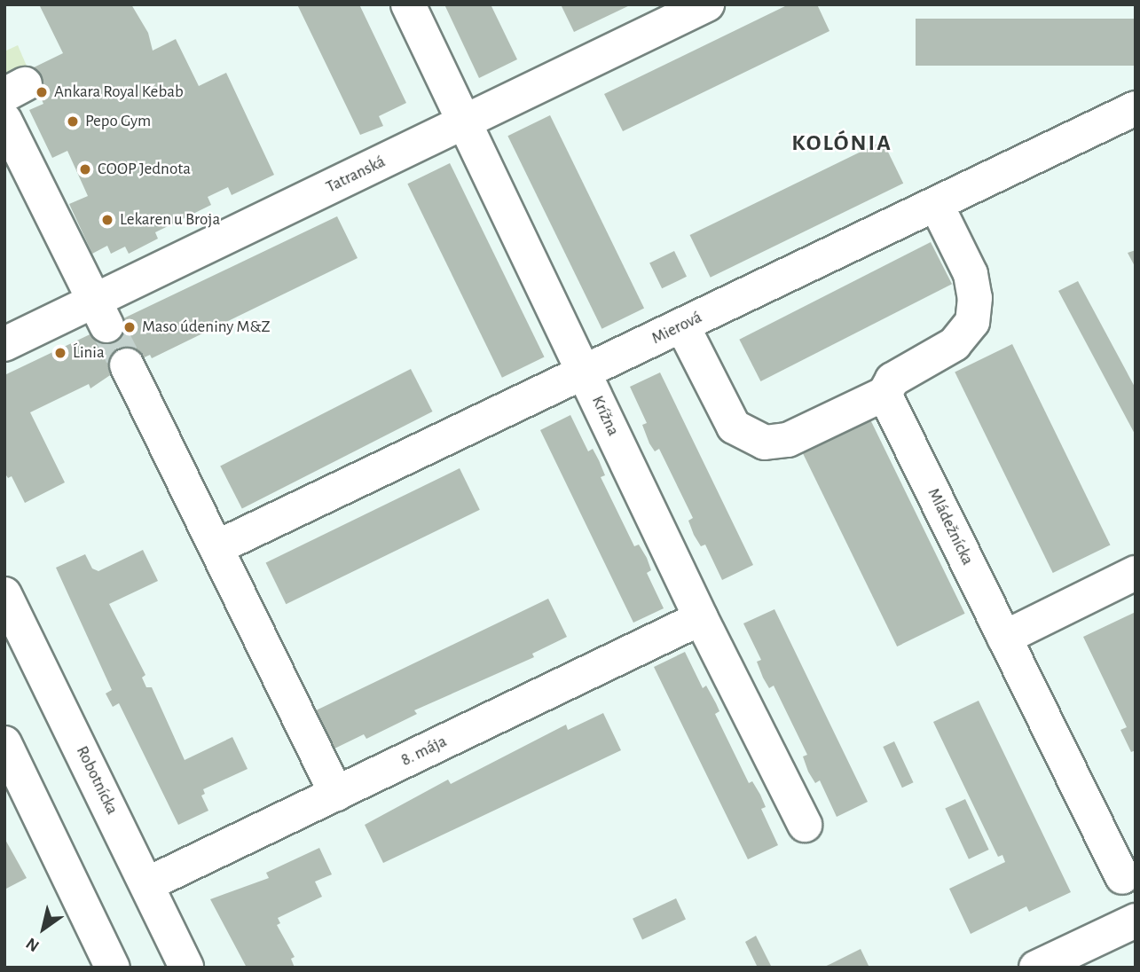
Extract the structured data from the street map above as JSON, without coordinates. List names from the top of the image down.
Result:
{
  "streets": {
    "street": [
      "Tatranská",
      "Mierová",
      "Krížna",
      "Mládežnícka",
      "8. mája",
      "Robotnícka"
    ]
  },
  "crossings": [
    ["Tatranská", "Krížna"],
    ["Mierová", "Krížna"],
    ["Krížna", "8. mája"],
    ["8. mája", "Robotnícka"]
  ],
  "districts": ["KOLÓNIA"],
  "places": [
    "Ankara Royal Kebab",
    "Pepo Gym",
    "COOP Jednota",
    "Lekaren u Broja",
    "Maso údeniny M&Z",
    "Ĺinia"
  ],
  "north": "bottom left"
}
